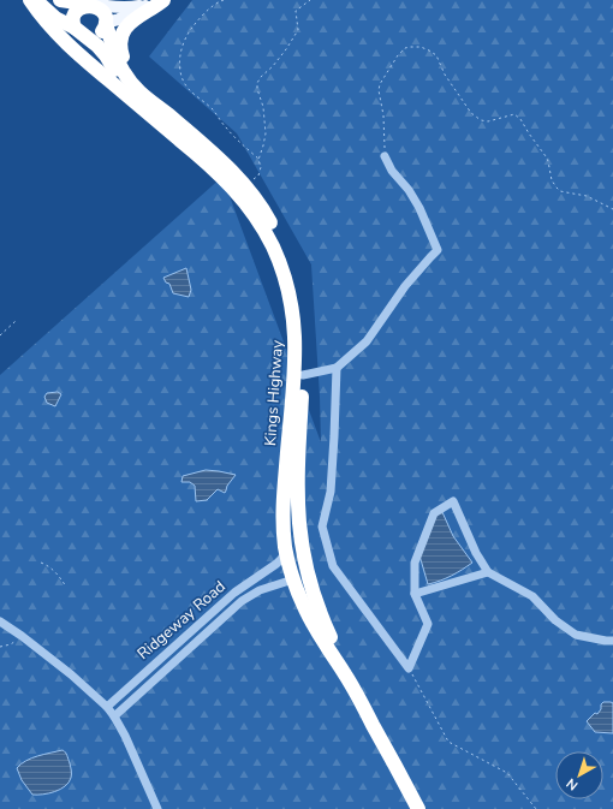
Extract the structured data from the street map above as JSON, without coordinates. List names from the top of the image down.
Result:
{
  "streets": {
    "highway": ["Kings Highway"],
    "street": ["Ridgeway Road"]
  },
  "crossings": [
    ["Kings Highway", "Ridgeway Road"]
  ],
  "north": "bottom left"
}
